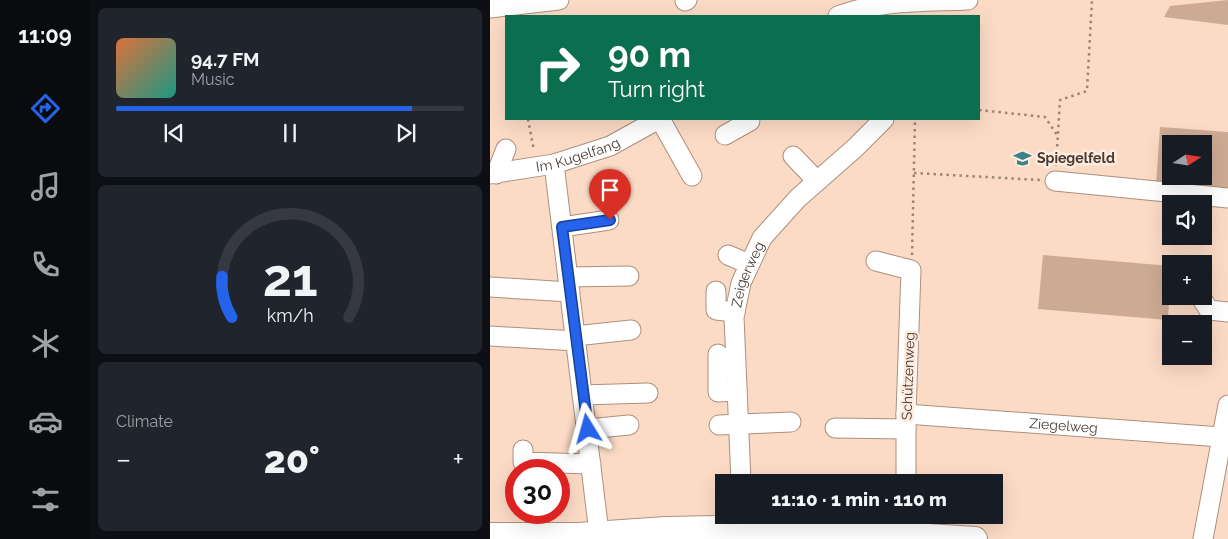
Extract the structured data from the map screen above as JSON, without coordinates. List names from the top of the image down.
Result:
{
  "streets": {
    "street": [
      "Im Kugelfang",
      "Zeigerweg",
      "Schützenweg",
      "Ziegelweg"
    ]
  },
  "crossings": [
    ["Schützenweg", "Ziegelweg"]
  ],
  "places": {
    "school or university": ["Spiegelfeld"]
  },
  "north": "right",
  "page": {
    "tabs": "11:09",
    "turn": ["90 m", "Turn right"],
    "song": ["94.7 FM", "Music"],
    "map_buttons": ["+", "−"],
    "tile": "Climate",
    "heat": ["−", "20°", "+"],
    "limit": "30",
    "trip": "11:10 · 1 min · 110 m",
    "gauge": ["21", "km/h"]
  }
}
